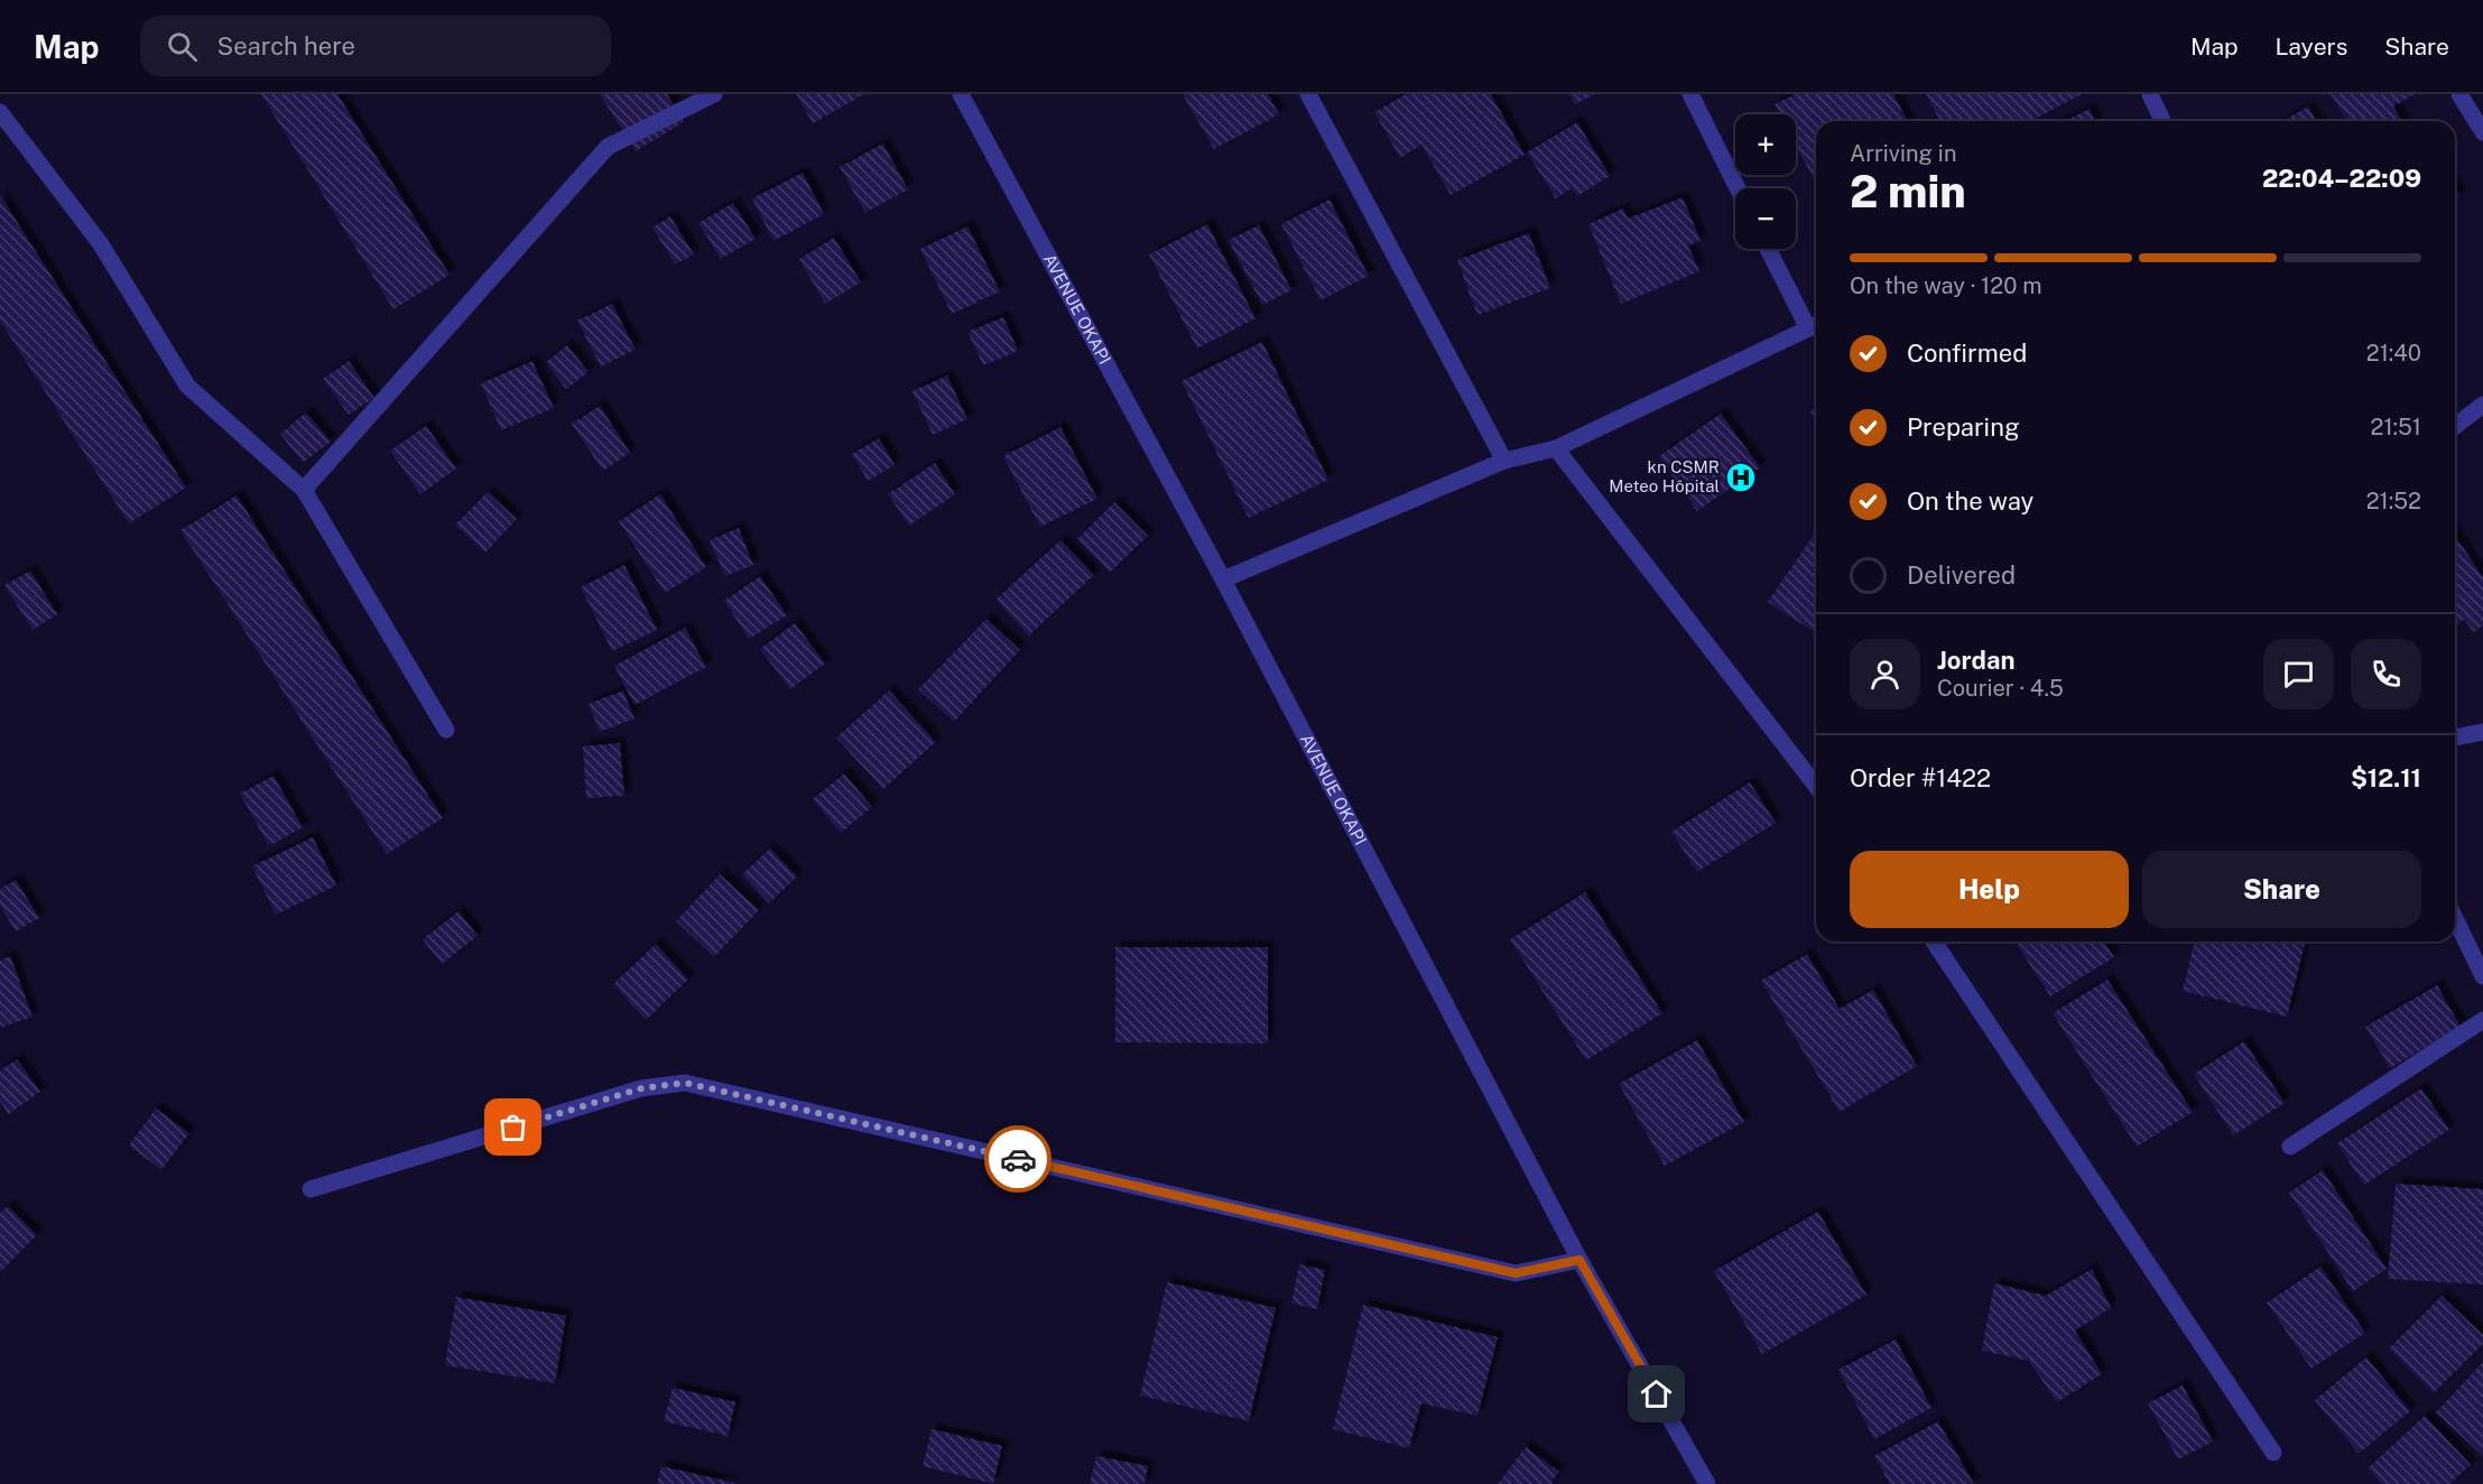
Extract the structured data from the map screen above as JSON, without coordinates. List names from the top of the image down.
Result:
{
  "streets": {
    "street": ["AVENUE OKAPI"]
  },
  "places": {
    "hospital": ["kn CSMR Meteo Hôpital"]
  },
  "page": {
    "header": "Map",
    "search": "Search here",
    "nav": ["Map", "Layers", "Share"],
    "map_buttons": ["+", "−"],
    "heading": ["2 min", "Arriving in", "22:04–22:09"],
    "panel": [
      "Jordan",
      "Courier · 4.5",
      "Order #1422",
      "$12.11"
    ],
    "bar": "On the way · 120 m",
    "list": [
      ["Confirmed", "21:40"],
      ["Preparing", "21:51"],
      ["On the way", "21:52"],
      "Delivered"
    ],
    "buttons": ["Help", "Share"]
  }
}
